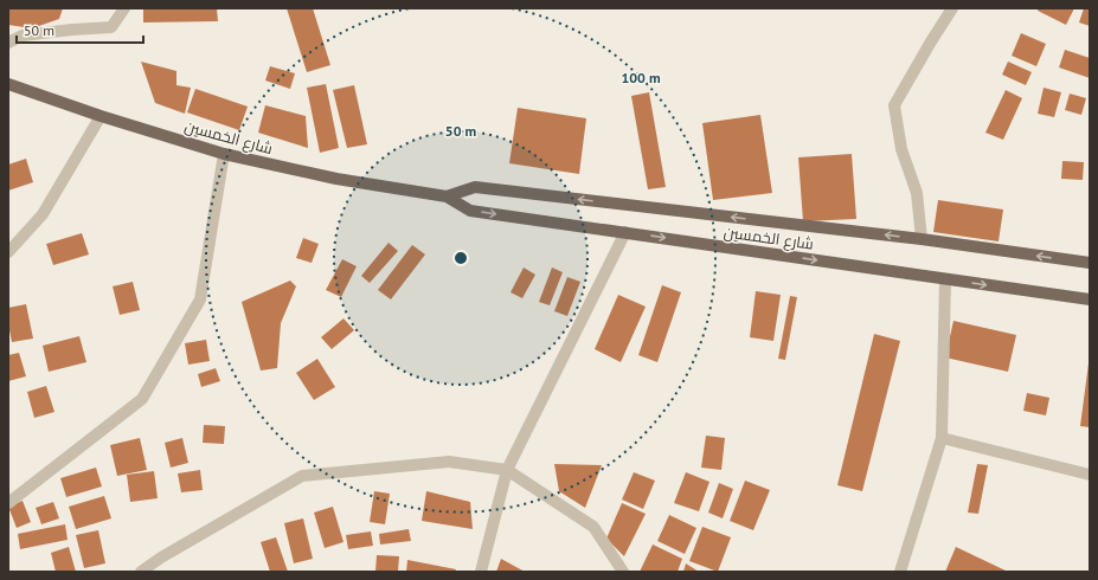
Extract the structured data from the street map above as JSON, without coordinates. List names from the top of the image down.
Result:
{
  "streets": {
    "main road": ["شارع الخمسين"]
  },
  "scale_bar": "50 m",
  "rings": ["100 m", "50 m"]
}
